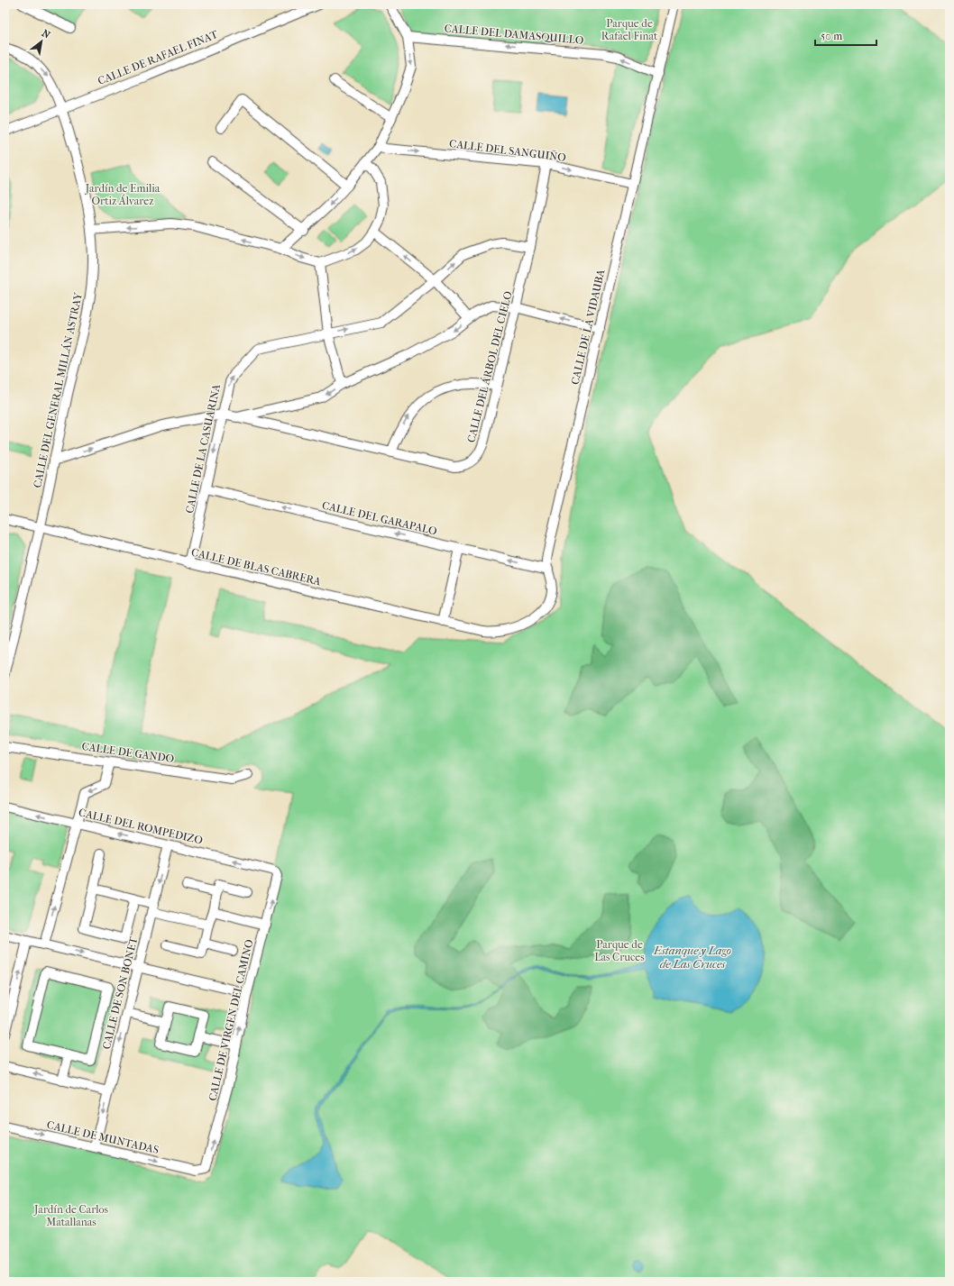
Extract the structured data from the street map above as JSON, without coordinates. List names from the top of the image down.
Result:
{
  "streets": {
    "street": [
      "CALLE DEL DAMASQUILLO",
      "CALLE DE RAFAEL FINAT",
      "CALLE DEL SANGUIÑO",
      "CALLE DE LA VIDAUBA",
      "CALLE DEL ÁRBOL DEL CIELO",
      "CALLE DEL GENERAL MILLÁN ASTRAY",
      "CALLE DE LA CASUARINA",
      "CALLE DEL GARAPALO",
      "CALLE DE BLAS CABRERA",
      "CALLE DE GANDO",
      "CALLE DEL ROMPEDIZO",
      "CALLE DE SON BONET",
      "CALLE DE VIRGEN DEL CAMINO",
      "CALLE DE MUNTADAS"
    ]
  },
  "crossings": [
    ["CALLE DEL DAMASQUILLO", "CALLE DE LA VIDAUBA"],
    ["CALLE DE RAFAEL FINAT", "CALLE DEL GENERAL MILLÁN ASTRAY"],
    ["CALLE DEL SANGUIÑO", "CALLE DE LA VIDAUBA"],
    ["CALLE DEL SANGUIÑO", "CALLE DEL ÁRBOL DEL CIELO"],
    ["CALLE DE LA VIDAUBA", "CALLE DEL GARAPALO"],
    ["CALLE DE LA VIDAUBA", "CALLE DE BLAS CABRERA"],
    ["CALLE DEL ÁRBOL DEL CIELO", "CALLE DE LA CASUARINA"],
    ["CALLE DEL GENERAL MILLÁN ASTRAY", "CALLE DE BLAS CABRERA"],
    ["CALLE DE LA CASUARINA", "CALLE DEL GARAPALO"],
    ["CALLE DE LA CASUARINA", "CALLE DE BLAS CABRERA"],
    ["CALLE DEL ROMPEDIZO", "CALLE DE SON BONET"],
    ["CALLE DEL ROMPEDIZO", "CALLE DE VIRGEN DEL CAMINO"],
    ["CALLE DE SON BONET", "CALLE DE MUNTADAS"],
    ["CALLE DE VIRGEN DEL CAMINO", "CALLE DE MUNTADAS"]
  ],
  "one_way": [
    "CALLE DEL DAMASQUILLO",
    "CALLE DEL SANGUIÑO",
    "CALLE DEL GARAPALO",
    "CALLE DE VIRGEN DEL CAMINO"
  ],
  "water": ["Estanque y Lago de Las Cruces"],
  "parks": [
    "Parque de Rafael Finat",
    "Jardín de Emilia Ortiz Álvarez",
    "Parque de Las Cruces",
    "Jardín de Carlos Matallanas"
  ],
  "scale_bar": "50 m",
  "north": "top right"
}
